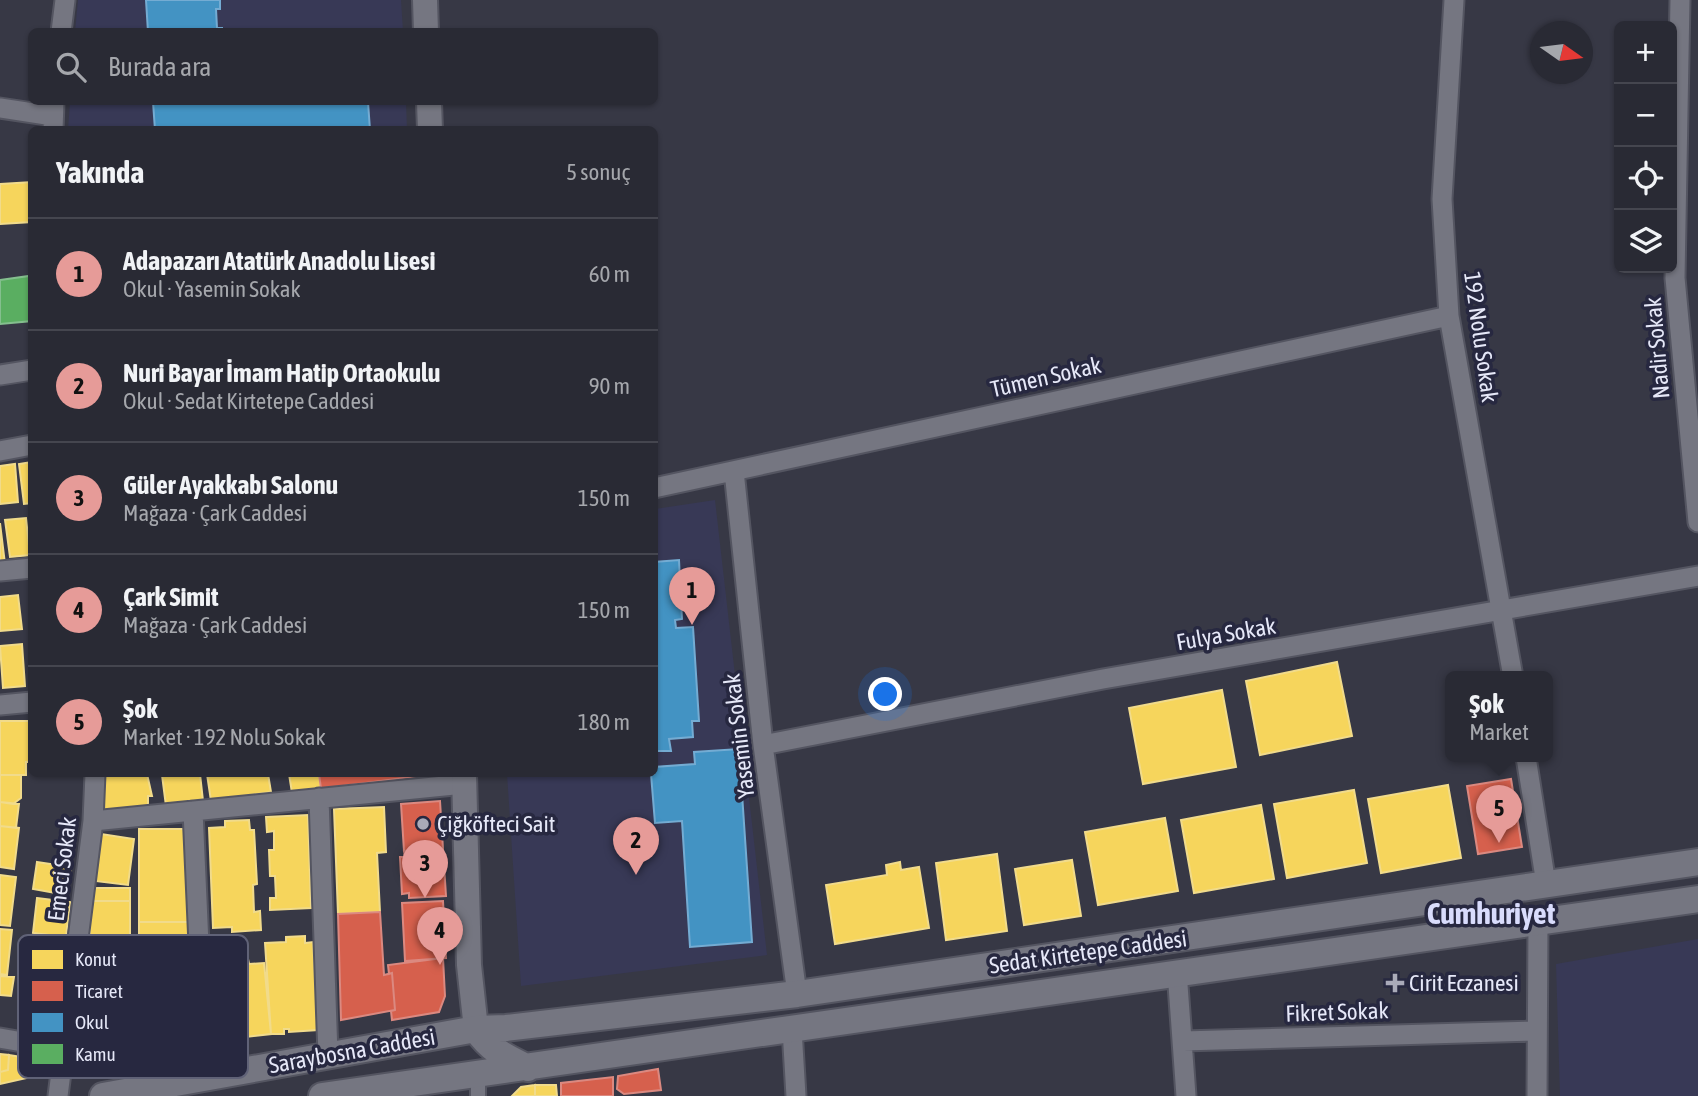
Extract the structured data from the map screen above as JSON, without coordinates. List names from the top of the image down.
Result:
{
  "streets": {
    "main road": ["Sedat Kirtetepe Caddesi", "Saraybosna Caddesi"],
    "street": [
      "192 Nolu Sokak",
      "Nadir Sokak",
      "Tümen Sokak",
      "Fulya Sokak",
      "Yasemin Sokak",
      "Emeci Sokak",
      "Fikret Sokak"
    ]
  },
  "crossings": [
    ["192 Nolu Sokak", "Tümen Sokak"],
    ["192 Nolu Sokak", "Fulya Sokak"],
    ["Tümen Sokak", "Yasemin Sokak"],
    ["Fulya Sokak", "Yasemin Sokak"],
    ["Yasemin Sokak", "Sedat Kirtetepe Caddesi"],
    ["Sedat Kirtetepe Caddesi", "Saraybosna Caddesi"]
  ],
  "districts": ["Cumhuriyet"],
  "places": {
    "other": ["Çiğköfteci Sait"],
    "health": ["Cirit Eczanesi"]
  },
  "legend": [
    "Konut",
    "Ticaret",
    "Okul",
    "Kamu"
  ],
  "north": "right",
  "page": {
    "map_buttons": ["+", "−"],
    "search": "Burada ara",
    "heading": ["Yakında", "5 sonuç"],
    "list": [
      {
        "mark": "1",
        "name": "Adapazarı Atatürk Anadolu Lisesi",
        "note": "Okul · Yasemin Sokak",
        "value": "60 m"
      },
      {
        "mark": "2",
        "name": "Nuri Bayar İmam Hatip Ortaokulu",
        "note": "Okul · Sedat Kirtetepe Caddesi",
        "value": "90 m"
      },
      {
        "mark": "3",
        "name": "Güler Ayakkabı Salonu",
        "note": "Mağaza · Çark Caddesi",
        "value": "150 m"
      },
      {
        "mark": "4",
        "name": "Çark Simit",
        "note": "Mağaza · Çark Caddesi",
        "value": "150 m"
      },
      {
        "mark": "5",
        "name": "Şok",
        "note": "Market · 192 Nolu Sokak",
        "value": "180 m"
      }
    ],
    "pins": [
      "1",
      "5",
      "2",
      "3",
      "4"
    ],
    "popup": ["Şok", "Market"]
  }
}
